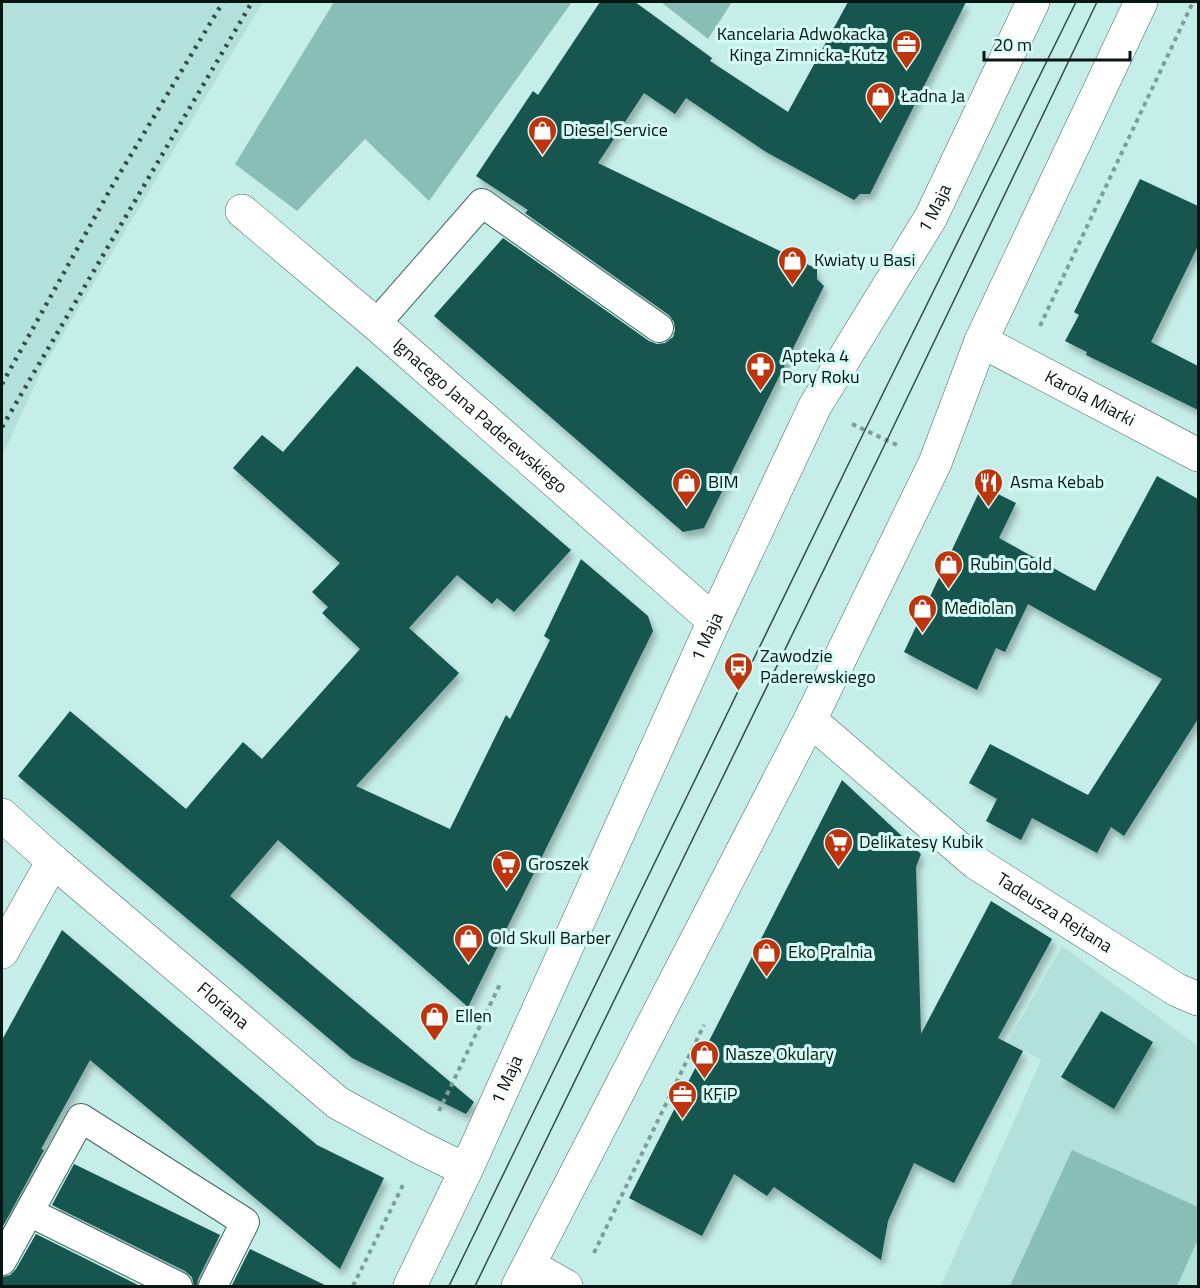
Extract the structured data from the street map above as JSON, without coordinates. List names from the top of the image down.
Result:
{
  "streets": {
    "street": [
      "1 Maja",
      "Karola Miarki",
      "Ignacego Jana Paderewskiego",
      "Tadeusza Rejtana",
      "Floriana"
    ]
  },
  "crossings": [
    ["1 Maja", "Ignacego Jana Paderewskiego"],
    ["1 Maja", "Floriana"]
  ],
  "places": {
    "office": ["Kancelaria Adwokacka Kinga Zimnicka-Kutz", "KFiP"],
    "shop": [
      "Ładna Ja",
      "Diesel Service",
      "Kwiaty u Basi",
      "BIM",
      "Rubin Gold",
      "Mediolan",
      "Old Skull Barber",
      "Eko Pralnia",
      "Ellen",
      "Nasze Okulary"
    ],
    "pharmacy": ["Apteka 4 Pory Roku"],
    "restaurant": ["Asma Kebab"],
    "bus stop": ["Zawodzie Paderewskiego"],
    "supermarket": ["Delikatesy Kubik", "Groszek"]
  },
  "scale_bar": "20 m"
}
